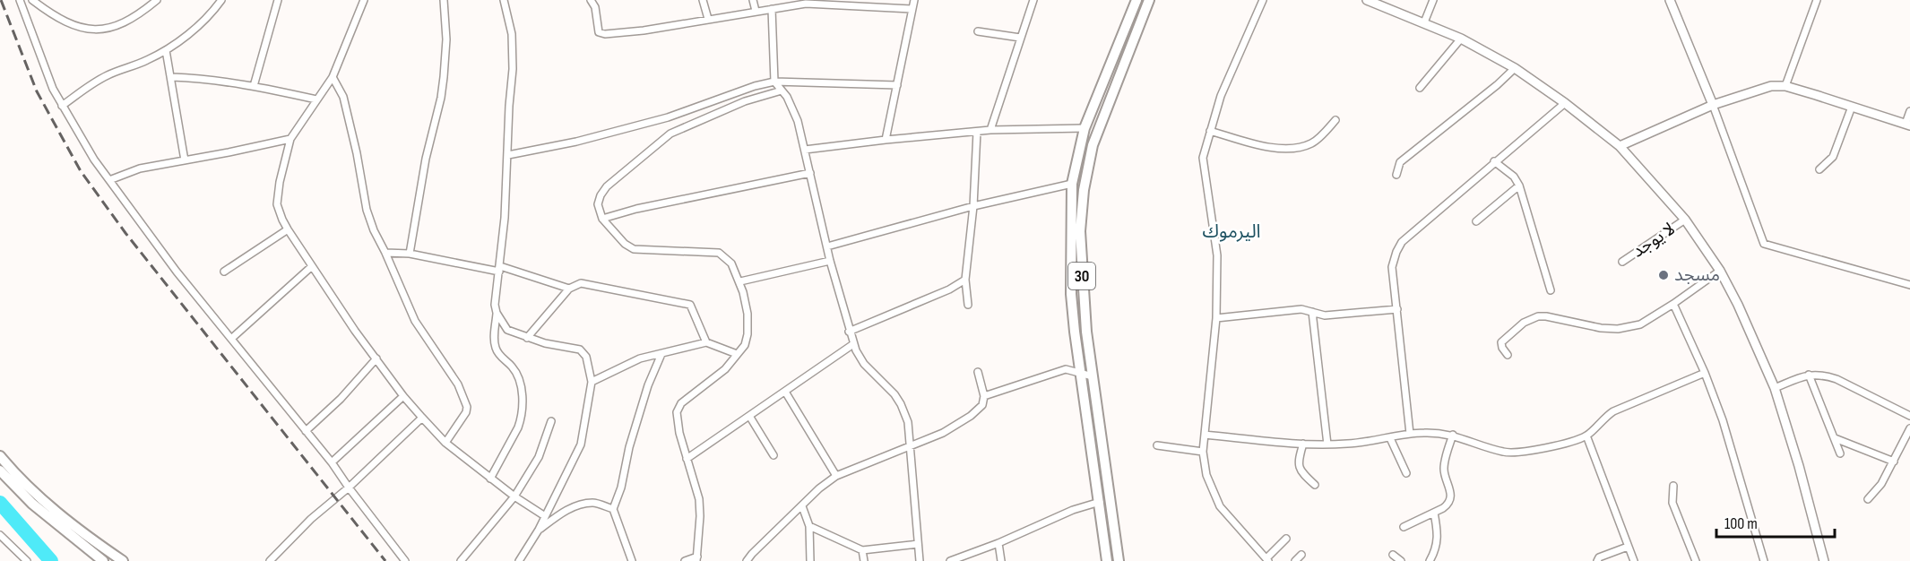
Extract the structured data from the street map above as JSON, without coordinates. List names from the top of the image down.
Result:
{
  "streets": {
    "main road": ["30"],
    "street": ["لا يوجد"]
  },
  "districts": ["اليرموك"],
  "places": ["مسجد"],
  "scale_bar": "100 m"
}
